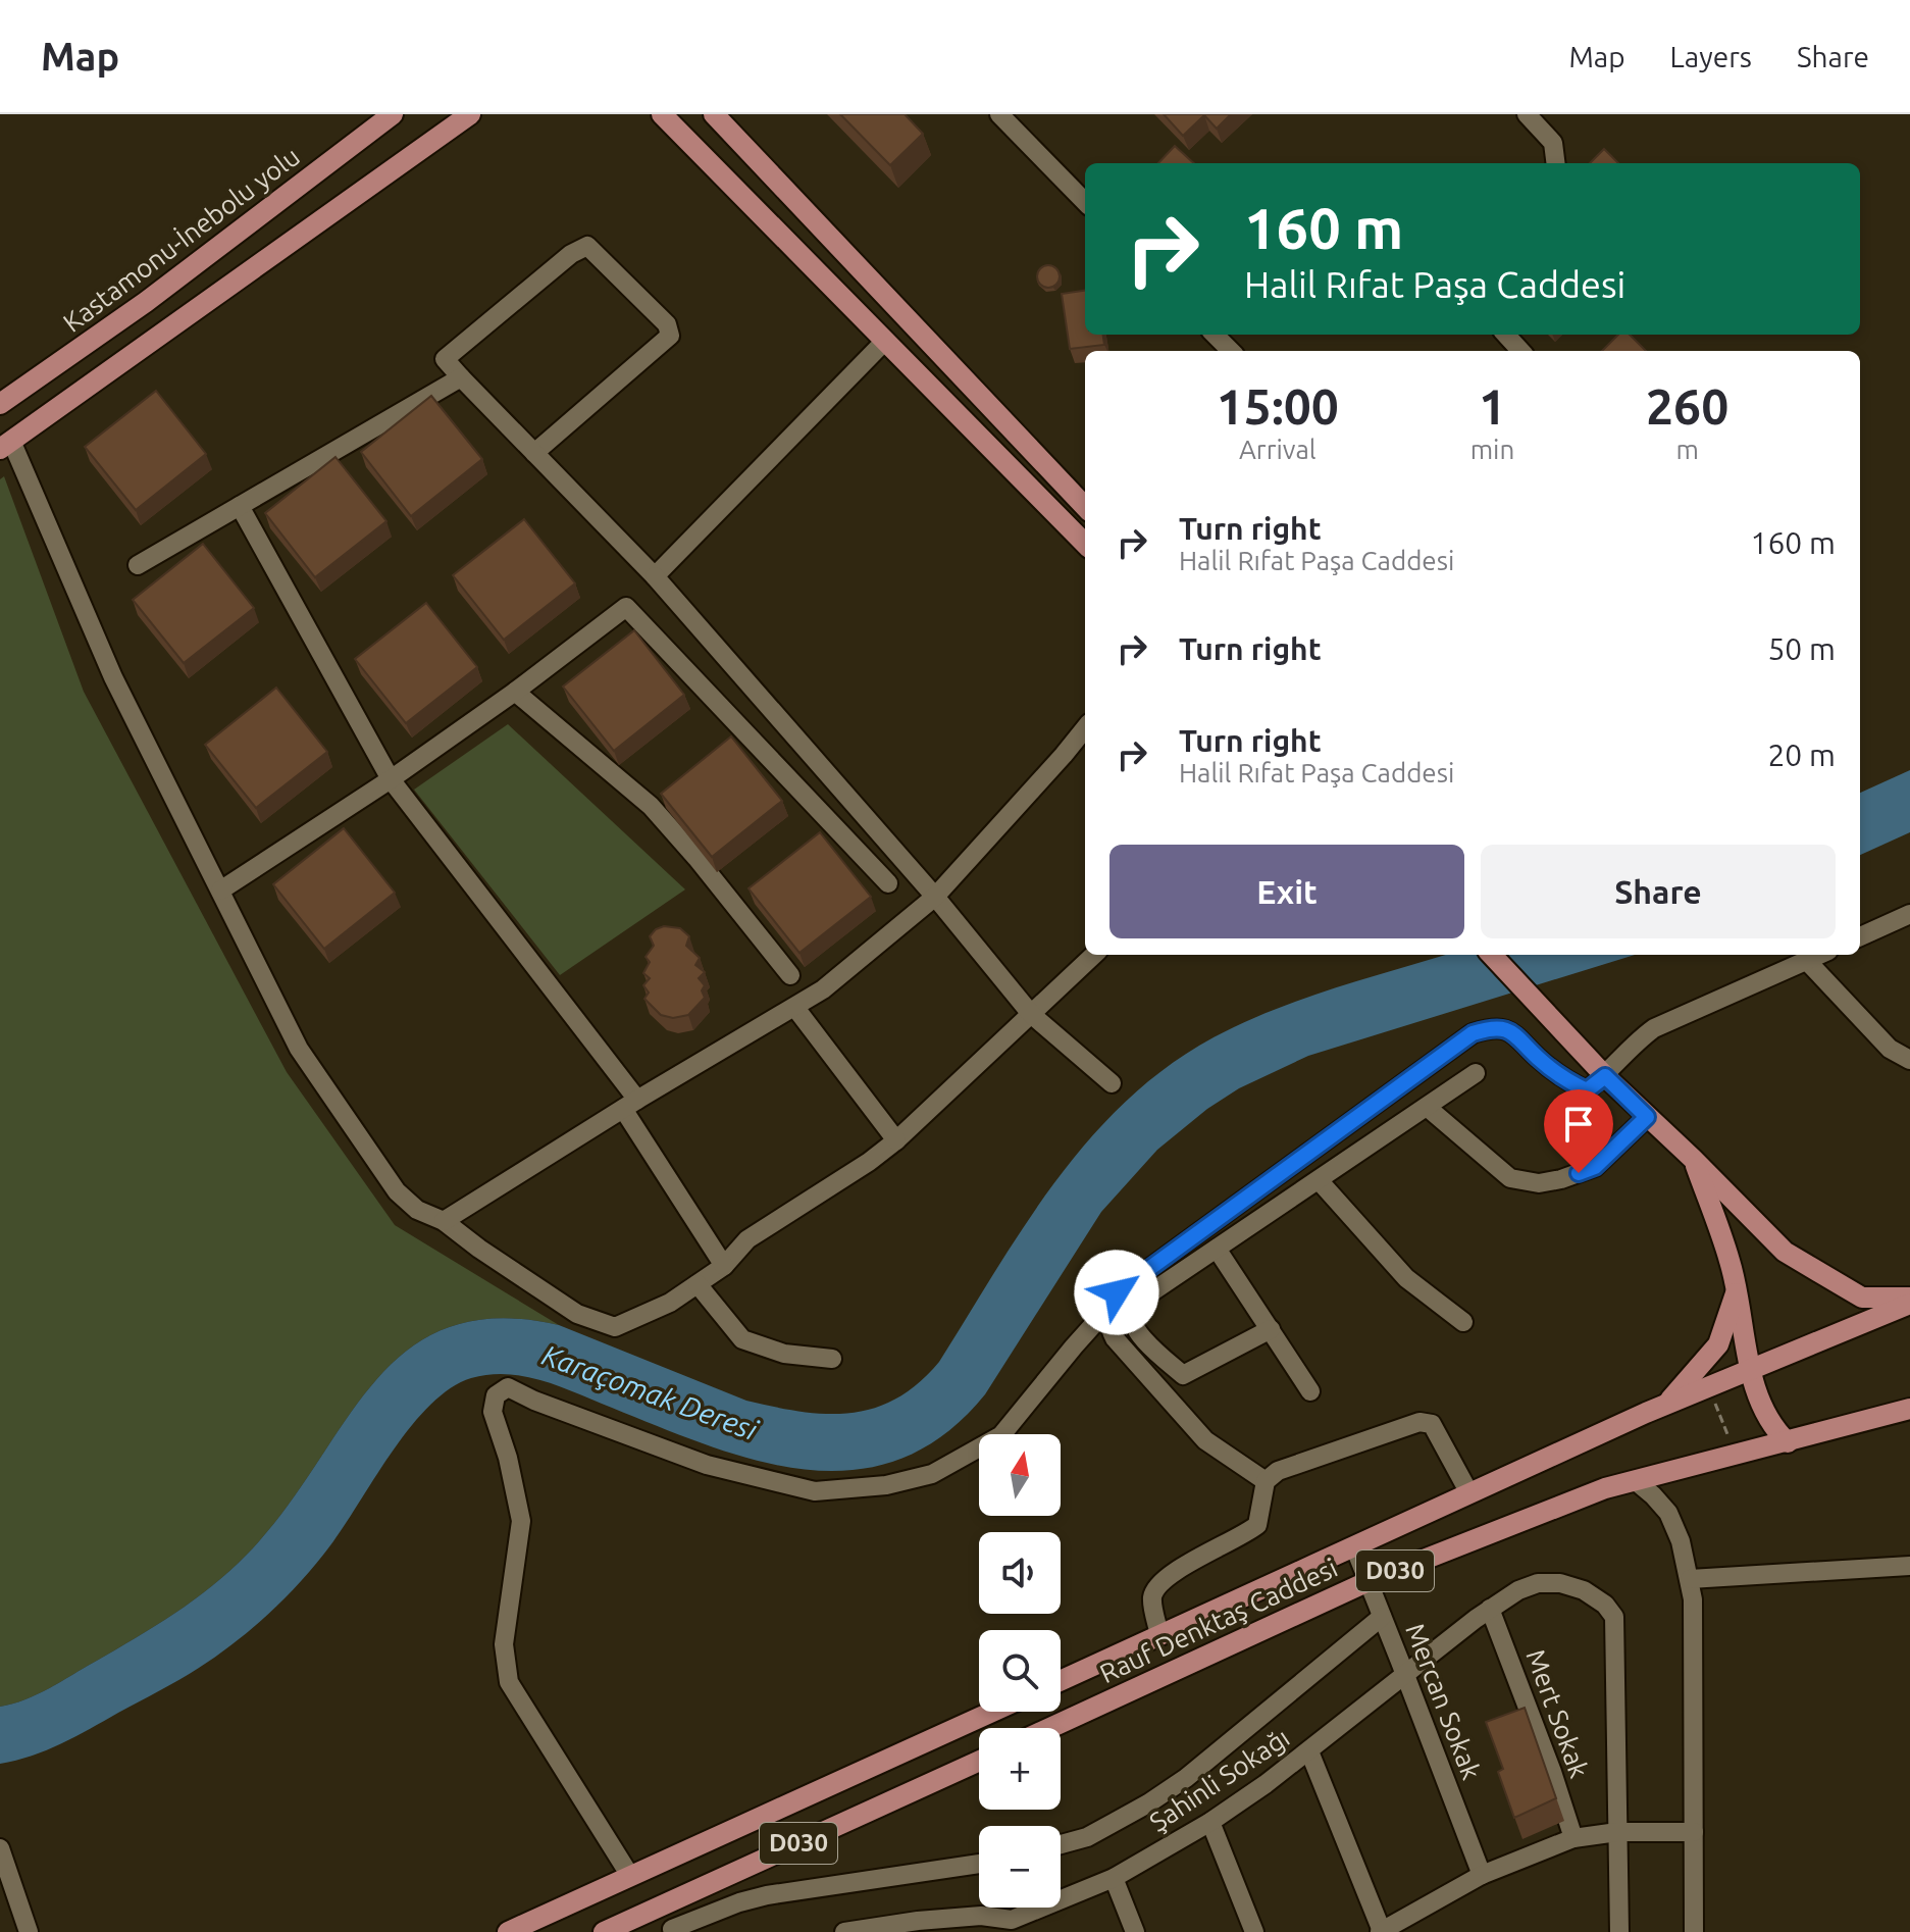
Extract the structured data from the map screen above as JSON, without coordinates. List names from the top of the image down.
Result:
{
  "streets": {
    "main road": ["Kastamonu-İnebolu yolu", "D030", "Rauf Denktaş Caddesi"],
    "street": ["Mercan Sokak", "Mert Sokak", "Şahinli Sokağı"]
  },
  "crossings": [
    ["Rauf Denktaş Caddesi", "Mercan Sokak"],
    ["Mercan Sokak", "Şahinli Sokağı"],
    ["Mert Sokak", "Şahinli Sokağı"]
  ],
  "water": ["Karaçomak Deresi"],
  "north": "top",
  "page": {
    "header": "Map",
    "nav": ["Map", "Layers", "Share"],
    "turn": ["160 m", "Halil Rıfat Paşa Caddesi"],
    "eta": [
      "15:00",
      "Arrival",
      "1",
      "min",
      "260",
      "m"
    ],
    "list": [
      {
        "name": "Turn right",
        "note": "Halil Rıfat Paşa Caddesi",
        "value": "160 m"
      },
      {
        "name": "Turn right",
        "value": "50 m"
      },
      {
        "name": "Turn right",
        "note": "Halil Rıfat Paşa Caddesi",
        "value": "20 m"
      }
    ],
    "buttons": ["Exit", "Share"],
    "map_buttons": ["+", "−"]
  }
}
